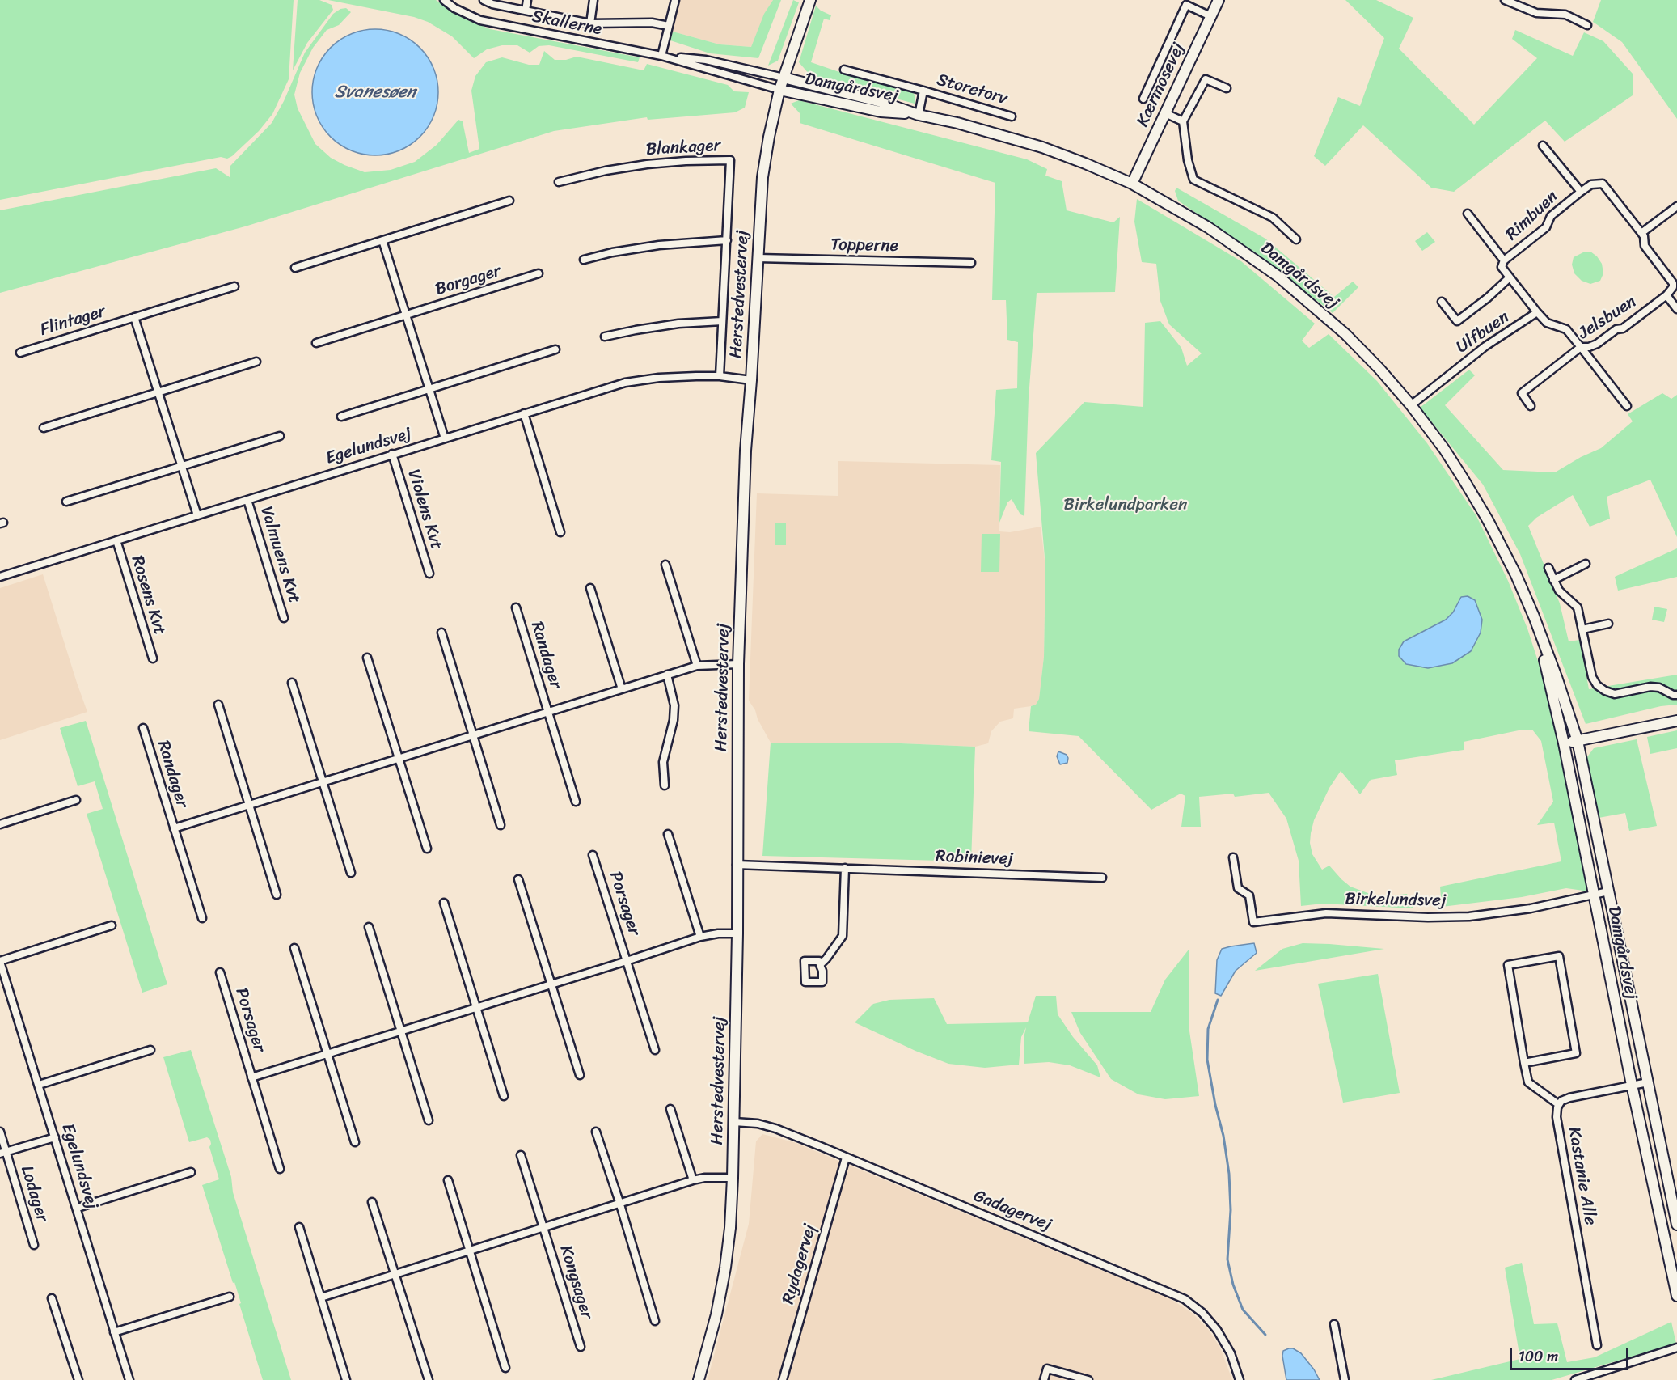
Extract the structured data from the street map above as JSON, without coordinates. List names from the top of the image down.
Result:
{
  "streets": {
    "street": [
      "Skallerne",
      "Kærmosevej",
      "Damgårdsvej",
      "Storetorv",
      "Blankager",
      "Rimbuen",
      "Topperne",
      "Borgager",
      "Herstedvestervej",
      "Jelsbuen",
      "Flintager",
      "Ulfbuen",
      "Egelundsvej",
      "Violens Kvt",
      "Valmuens Kvt",
      "Rosens Kvt",
      "Randager",
      "Robinievej",
      "Birkelundsvej",
      "Porsager",
      "Kastanie Alle",
      "Lodager",
      "Gadagervej",
      "Rydagervej",
      "Kongsager"
    ]
  },
  "crossings": [
    ["Skallerne", "Damgårdsvej"],
    ["Skallerne", "Herstedvestervej"],
    ["Kærmosevej", "Damgårdsvej"],
    ["Damgårdsvej", "Storetorv"],
    ["Damgårdsvej", "Herstedvestervej"],
    ["Damgårdsvej", "Ulfbuen"],
    ["Damgårdsvej", "Birkelundsvej"],
    ["Blankager", "Egelundsvej"],
    ["Rimbuen", "Ulfbuen"],
    ["Topperne", "Herstedvestervej"],
    ["Herstedvestervej", "Egelundsvej"],
    ["Herstedvestervej", "Randager"],
    ["Herstedvestervej", "Robinievej"],
    ["Herstedvestervej", "Porsager"],
    ["Herstedvestervej", "Gadagervej"],
    ["Herstedvestervej", "Kongsager"],
    ["Egelundsvej", "Violens Kvt"],
    ["Egelundsvej", "Valmuens Kvt"],
    ["Egelundsvej", "Rosens Kvt"],
    ["Egelundsvej", "Lodager"],
    ["Gadagervej", "Rydagervej"]
  ],
  "water": ["Svanesøen"],
  "parks": ["Birkelundparken"],
  "scale_bar": "100 m"
}
